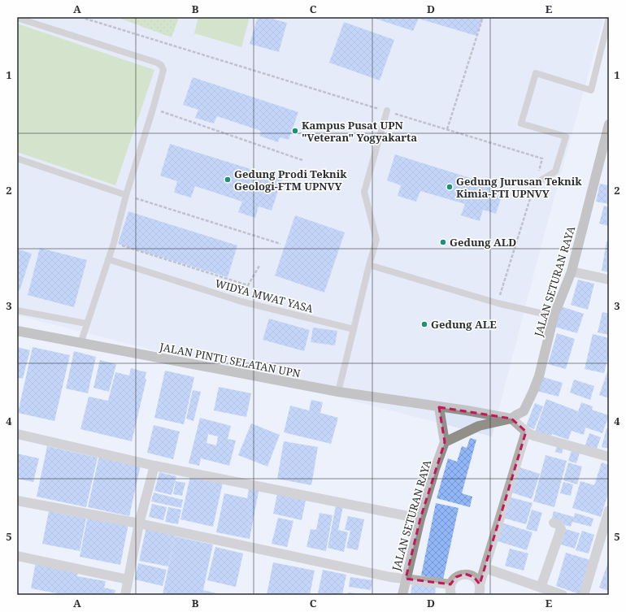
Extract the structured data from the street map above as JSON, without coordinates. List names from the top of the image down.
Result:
{
  "streets": {
    "main road": ["JALAN SETURAN RAYA", "JALAN PINTU SELATAN UPN"],
    "lane": ["WIDYA MWAT YASA"]
  },
  "crossings": [
    ["JALAN SETURAN RAYA", "JALAN PINTU SELATAN UPN"]
  ],
  "places": [
    "Kampus Pusat UPN \"Veteran\" Yogyakarta",
    "Gedung Prodi Teknik Geologi-FTM UPNVY",
    "Gedung Jurusan Teknik Kimia-FTI UPNVY",
    "Gedung ALD",
    "Gedung ALE"
  ],
  "grid": {
    "columns": [
      "A",
      "B",
      "C",
      "D",
      "E"
    ],
    "rows": [
      "1",
      "2",
      "3",
      "4",
      "5"
    ]
  }
}
